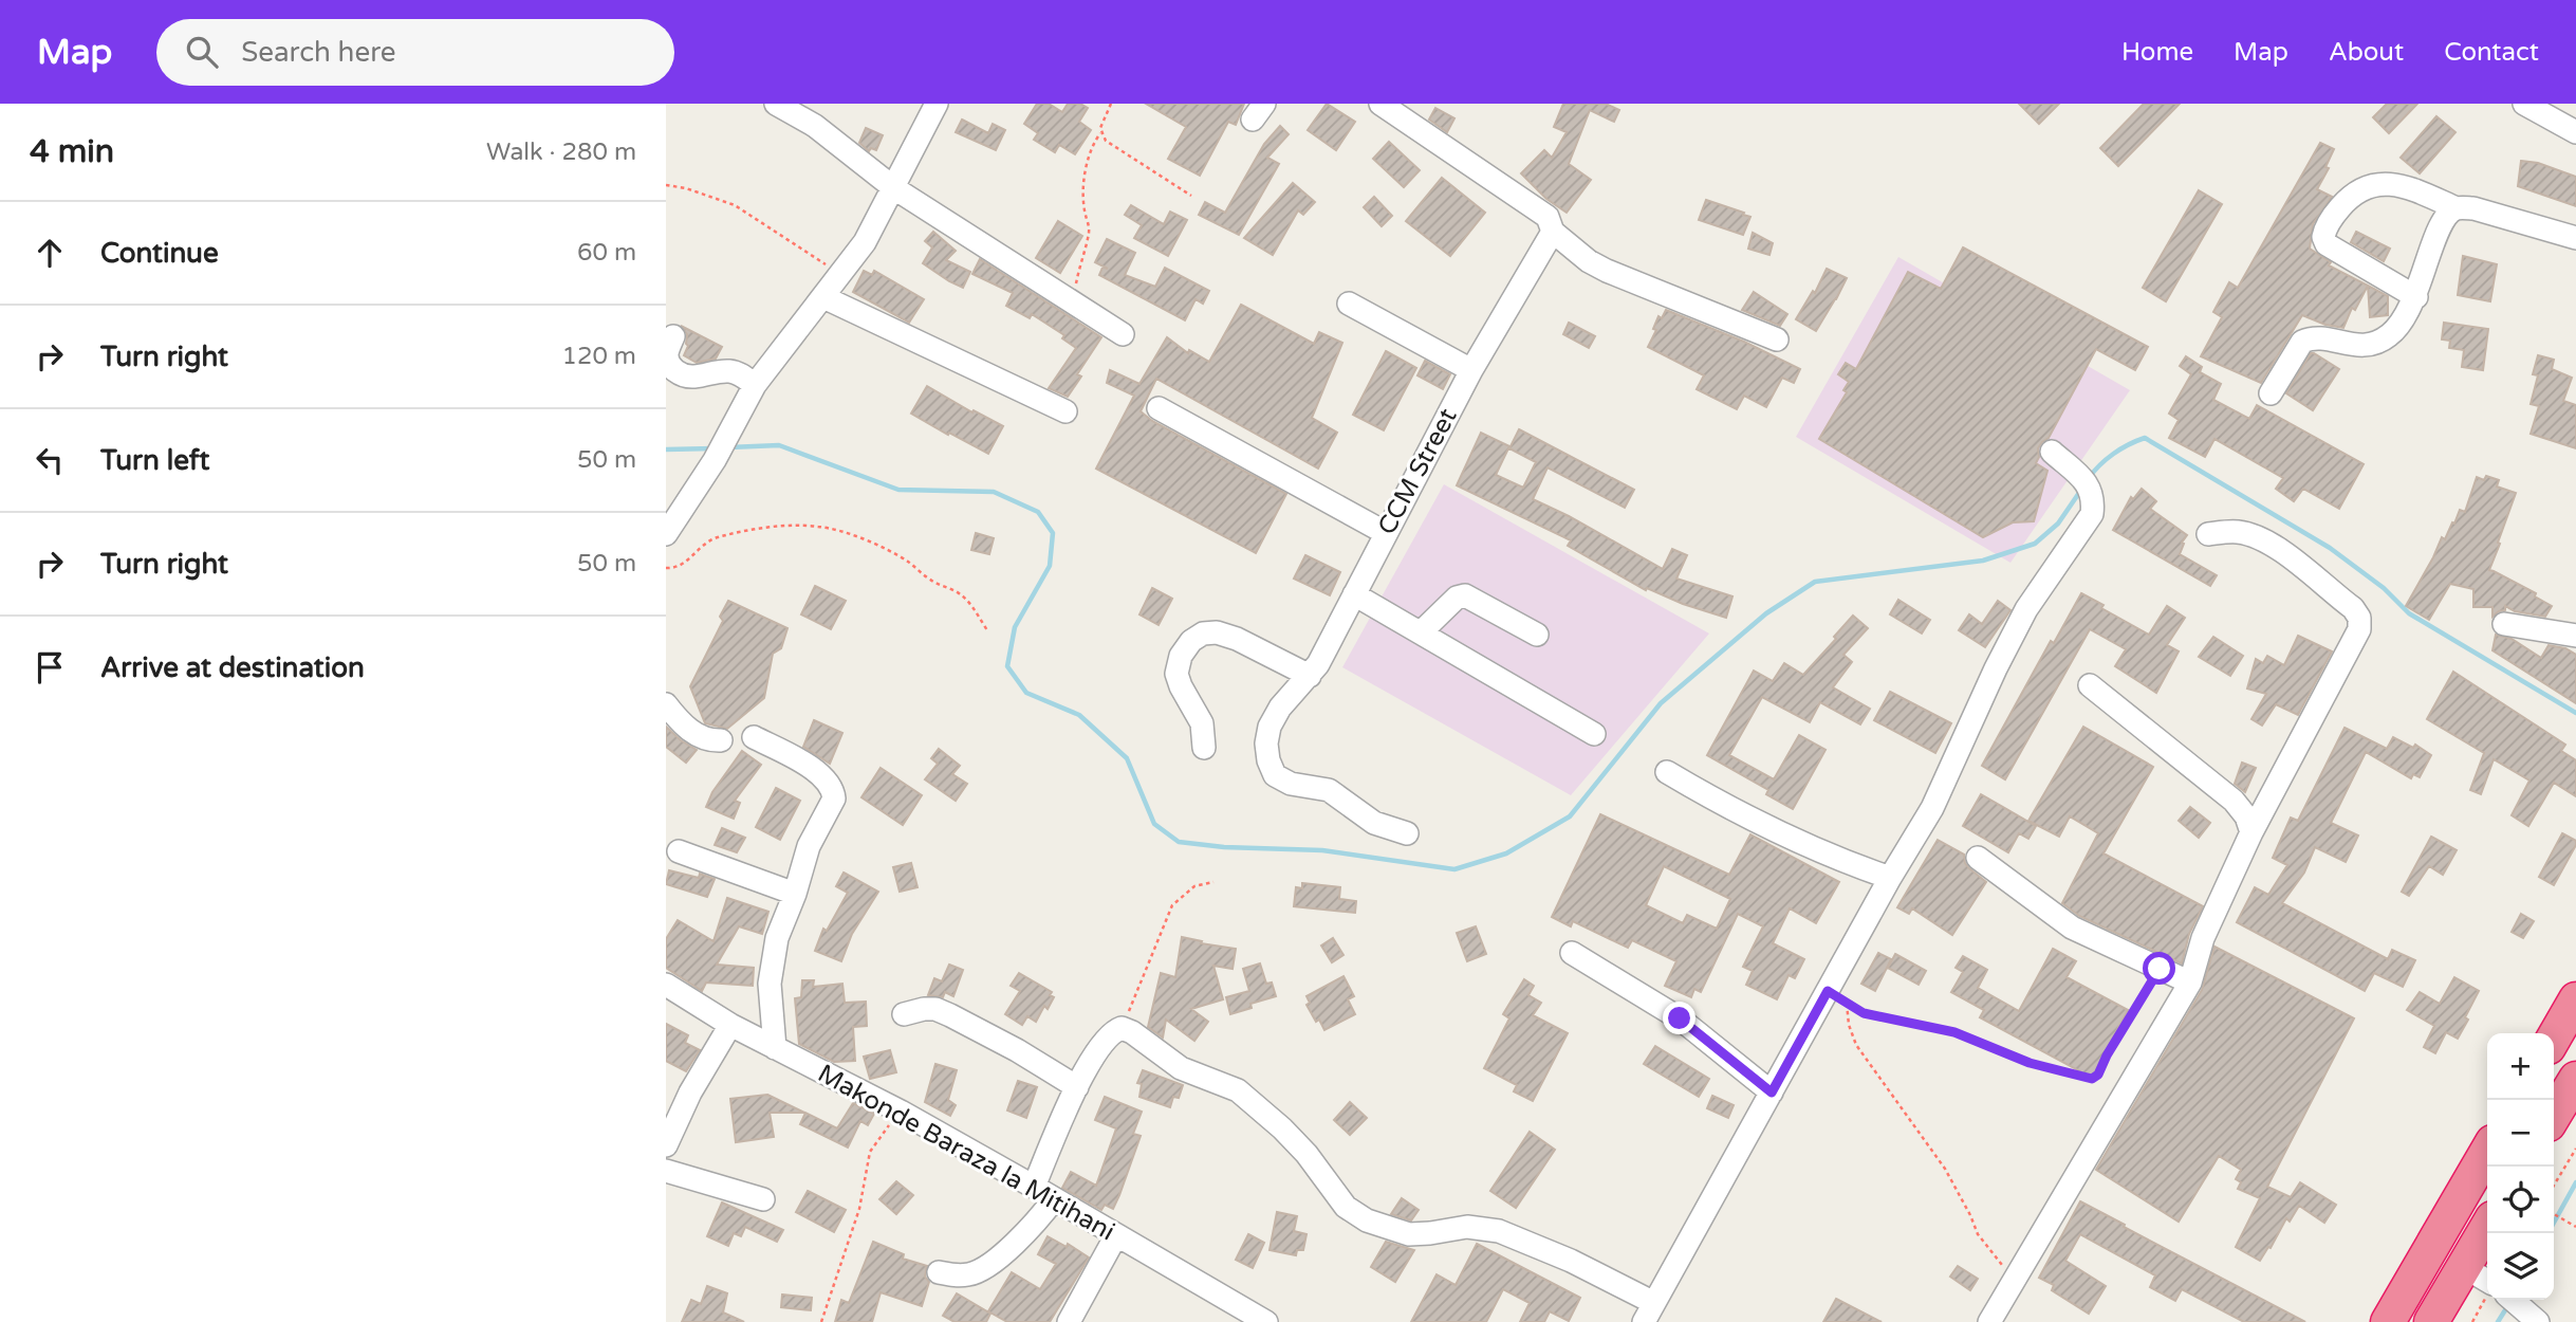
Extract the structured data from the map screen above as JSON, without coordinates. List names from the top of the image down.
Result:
{
  "streets": {
    "street": ["CCM Street", "Makonde Baraza la Mitihani"]
  },
  "page": {
    "header": "Map",
    "search": "Search here",
    "nav": [
      "Home",
      "Map",
      "About",
      "Contact"
    ],
    "heading": ["4 min", "Walk · 280 m"],
    "list": [
      ["Continue", "60 m"],
      ["Turn right", "120 m"],
      ["Turn left", "50 m"],
      ["Turn right", "50 m"],
      "Arrive at destination"
    ],
    "map_buttons": ["+", "−"]
  }
}
